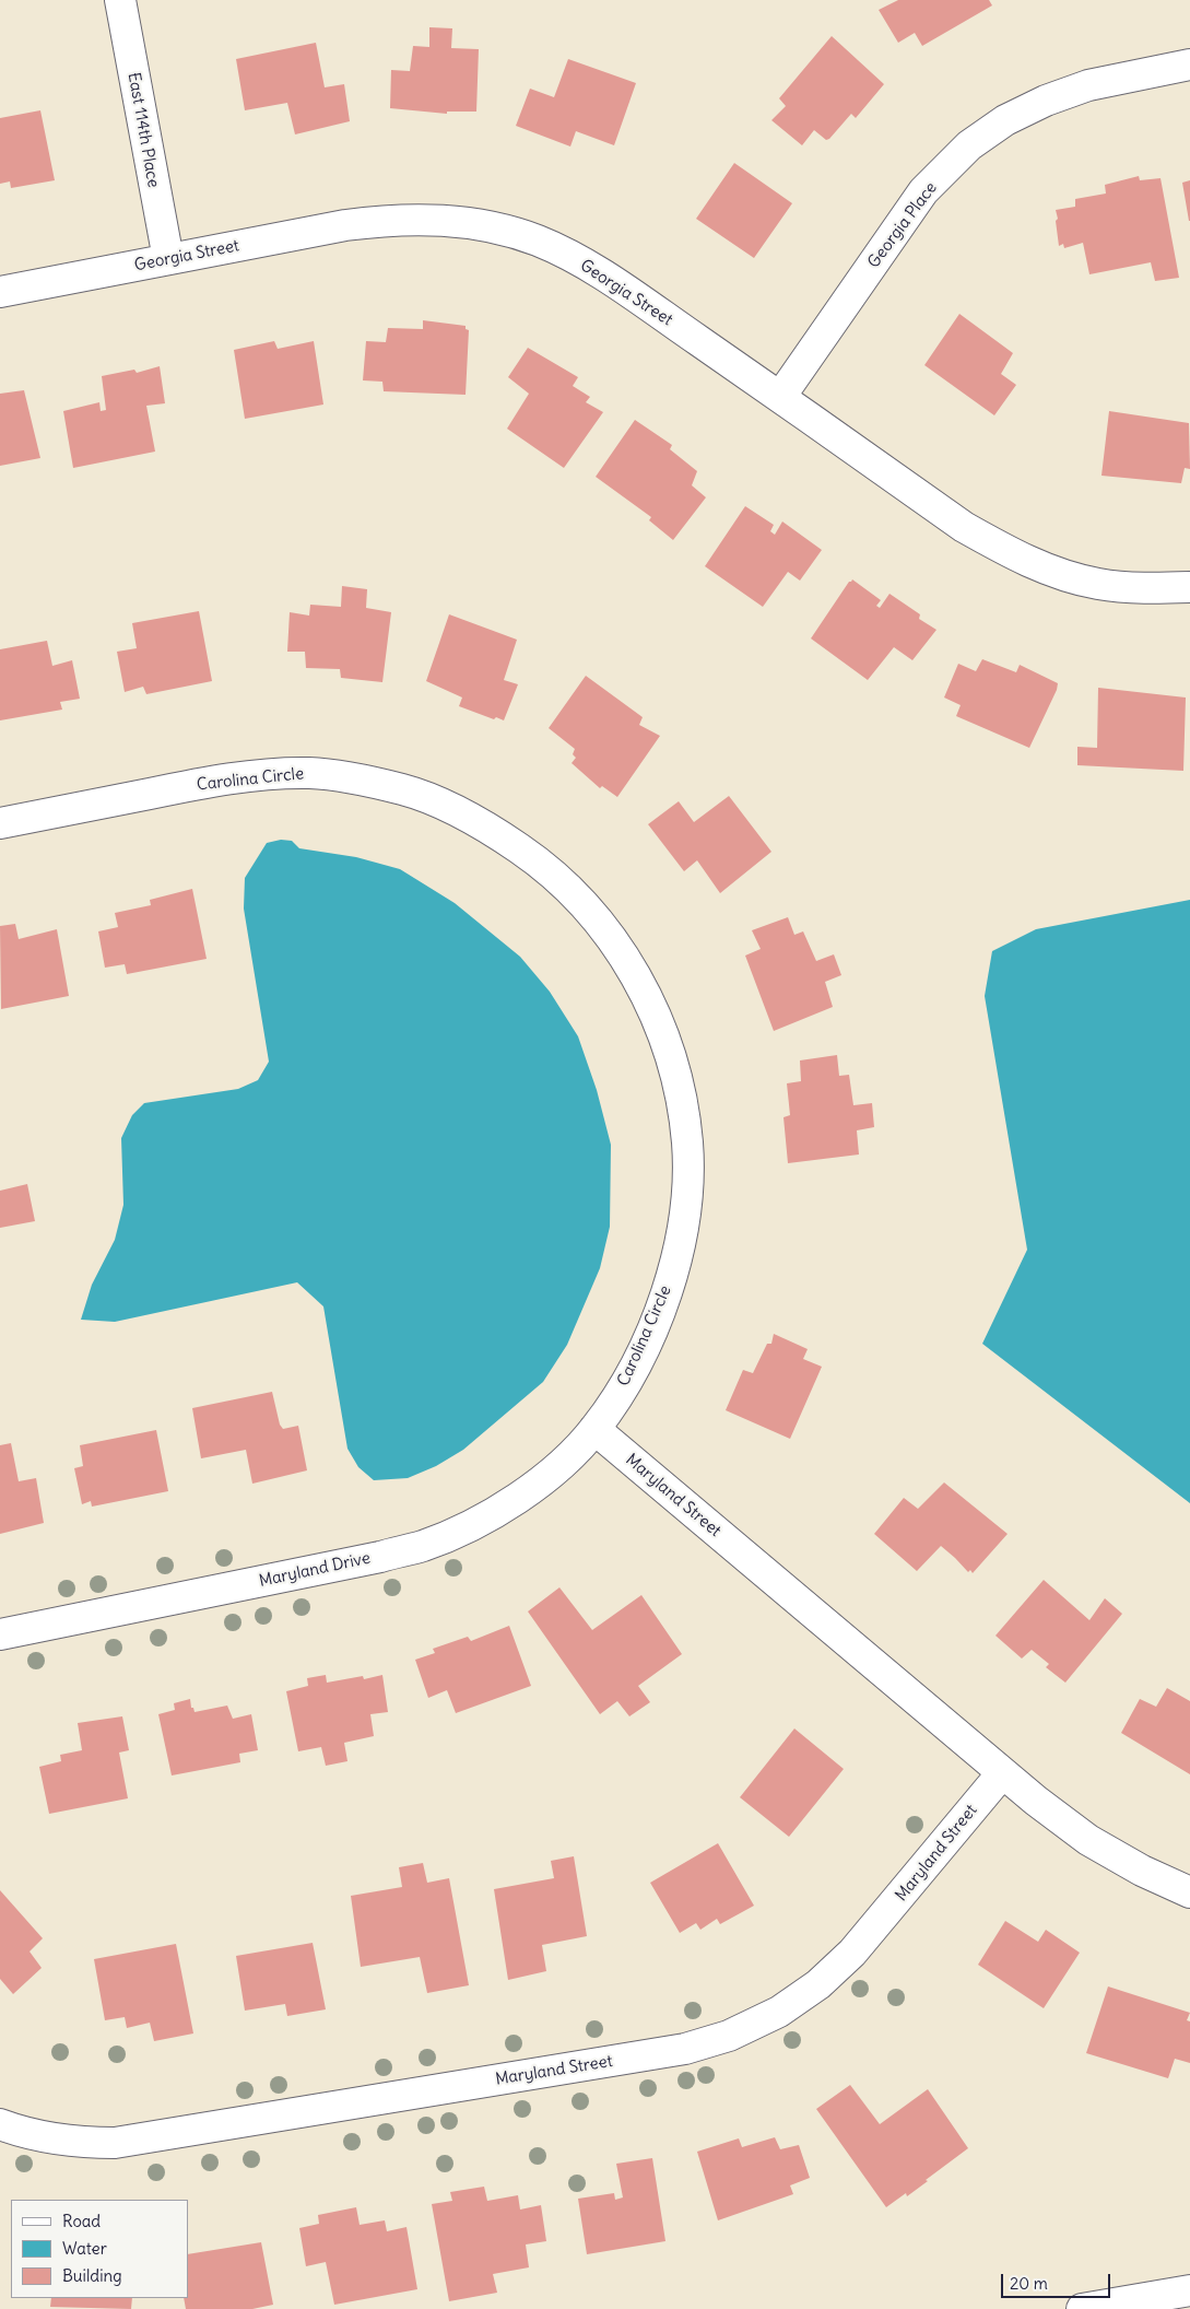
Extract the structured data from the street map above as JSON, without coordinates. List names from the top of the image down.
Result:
{
  "streets": {
    "street": [
      "East 114th Place",
      "Georgia Place",
      "Georgia Street",
      "Carolina Circle",
      "Maryland Street",
      "Maryland Drive"
    ]
  },
  "crossings": [
    ["East 114th Place", "Georgia Street"],
    ["Georgia Place", "Georgia Street"],
    ["Carolina Circle", "Maryland Street"],
    ["Carolina Circle", "Maryland Drive"],
    ["Maryland Street", "Maryland Drive"]
  ],
  "legend": ["Road", "Water", "Building"],
  "scale_bar": "20 m"
}
